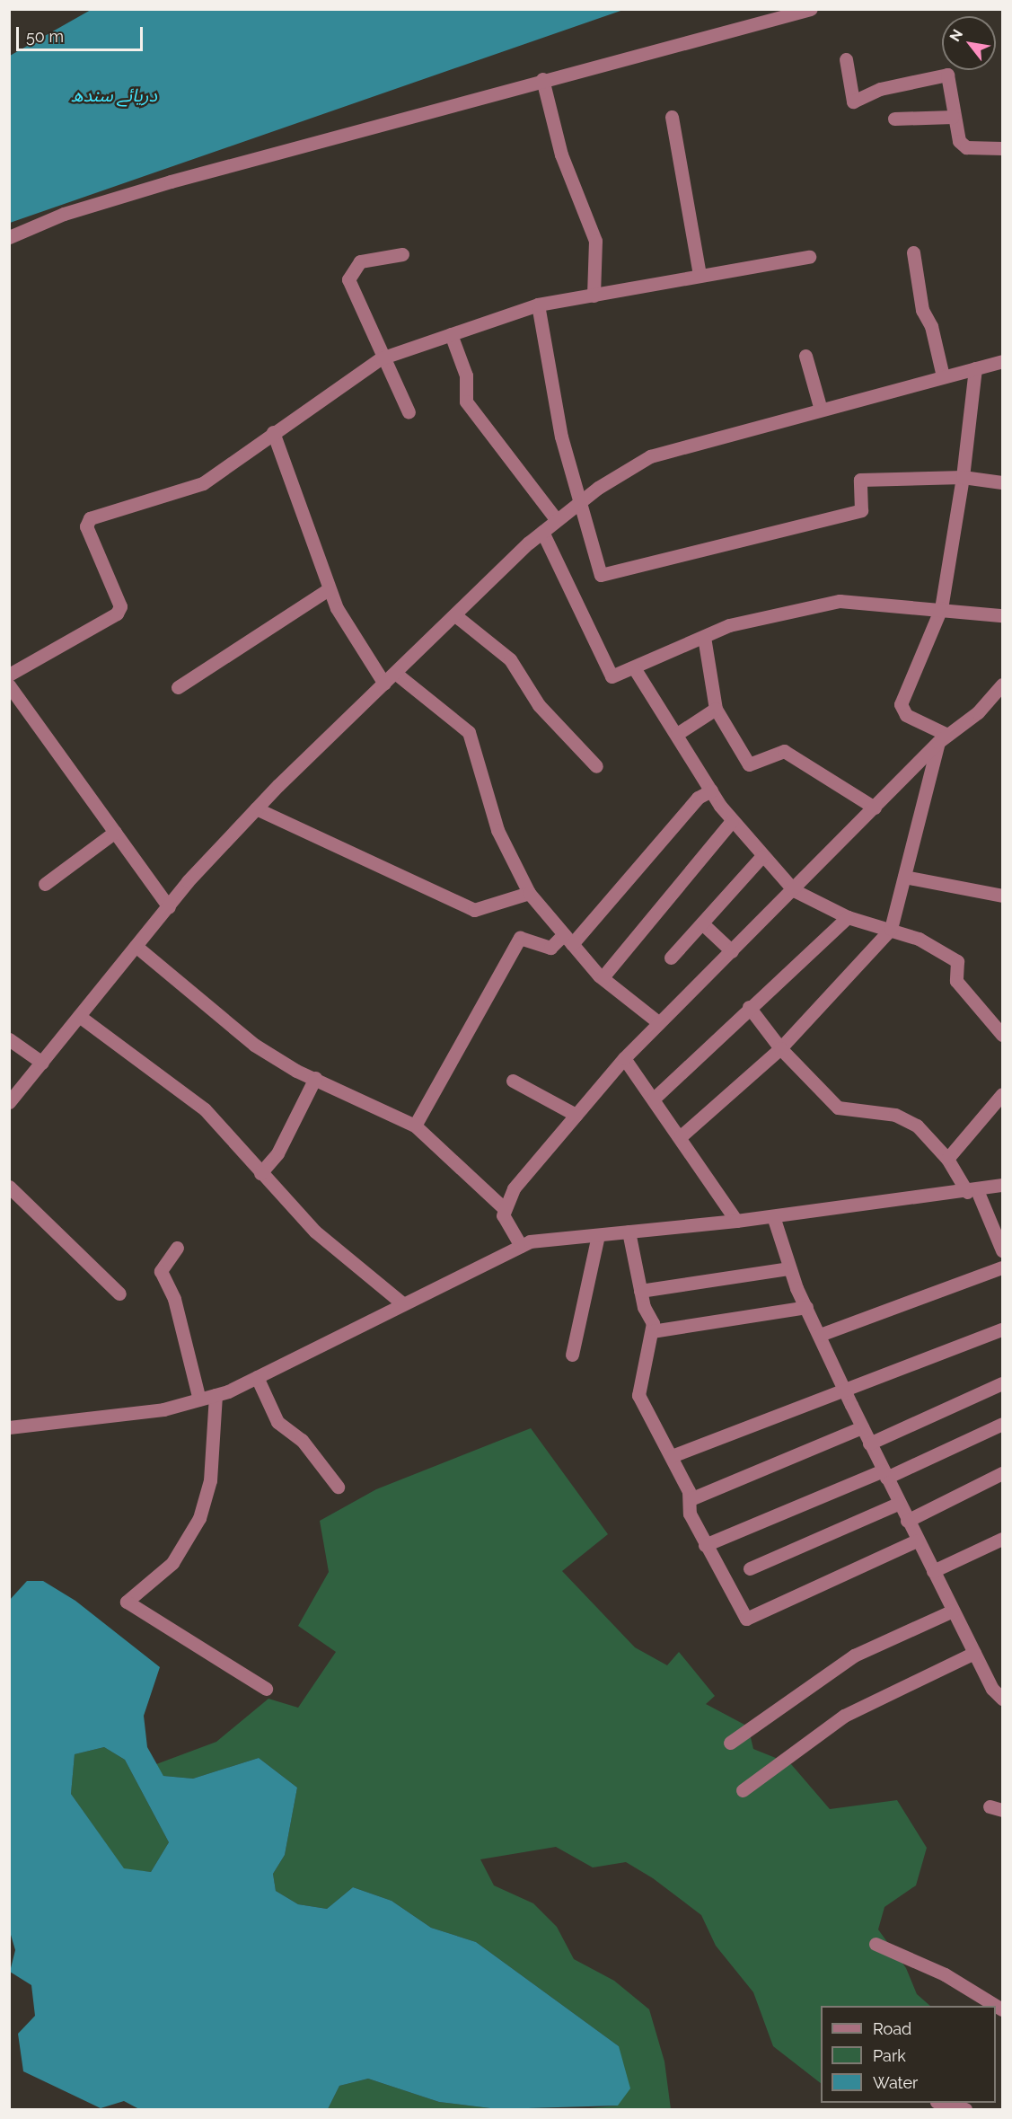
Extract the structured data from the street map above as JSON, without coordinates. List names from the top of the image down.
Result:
{
  "water": ["دریائے سندھ"],
  "legend": ["Road", "Park", "Water"],
  "scale_bar": "50 m",
  "north": "top left"
}
